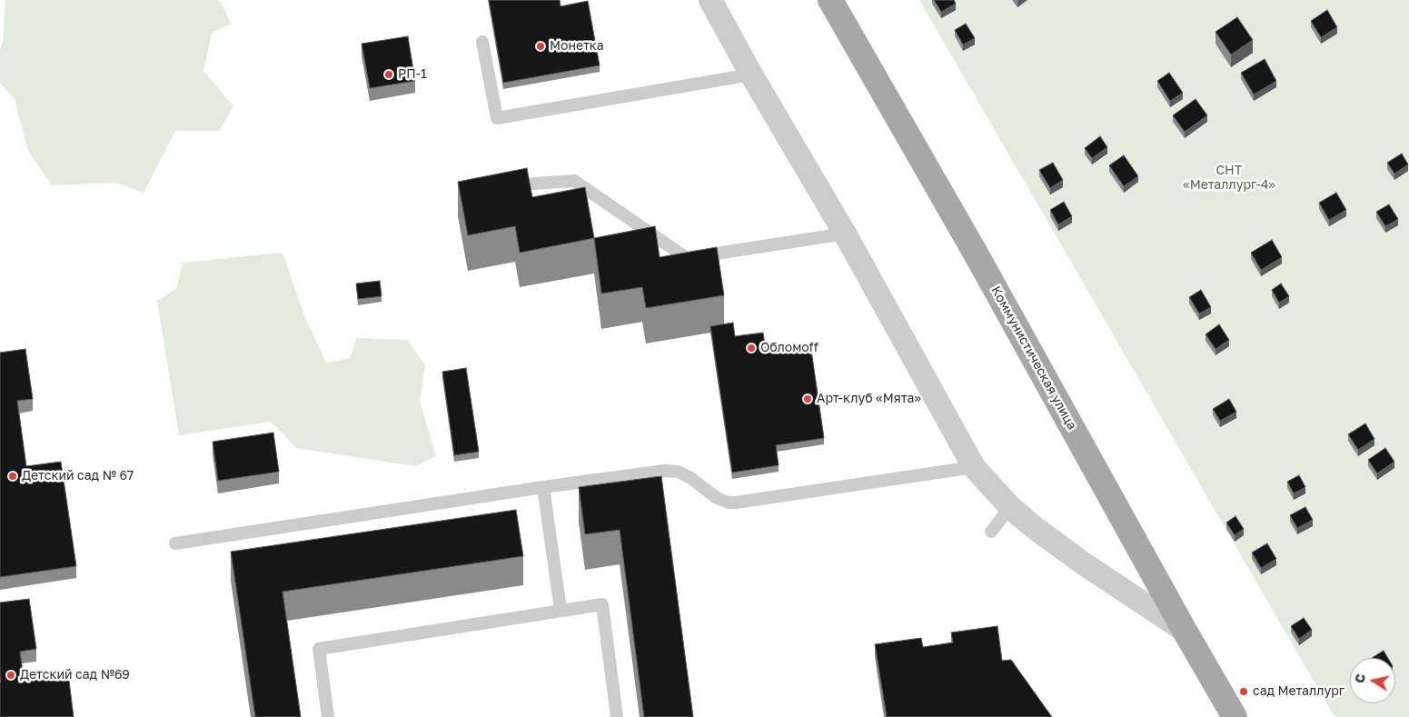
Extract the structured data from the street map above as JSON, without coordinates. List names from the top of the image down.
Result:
{
  "streets": {
    "main road": ["Коммунистическая улица"]
  },
  "parks": ["СНТ «Металлург-4»"],
  "places": [
    "Монетка",
    "РП-1",
    "Обломоff",
    "Арт-клуб «Мята»",
    "Детский сад № 67",
    "Детский сад №69",
    "сад Металлург"
  ],
  "north": "left"
}
